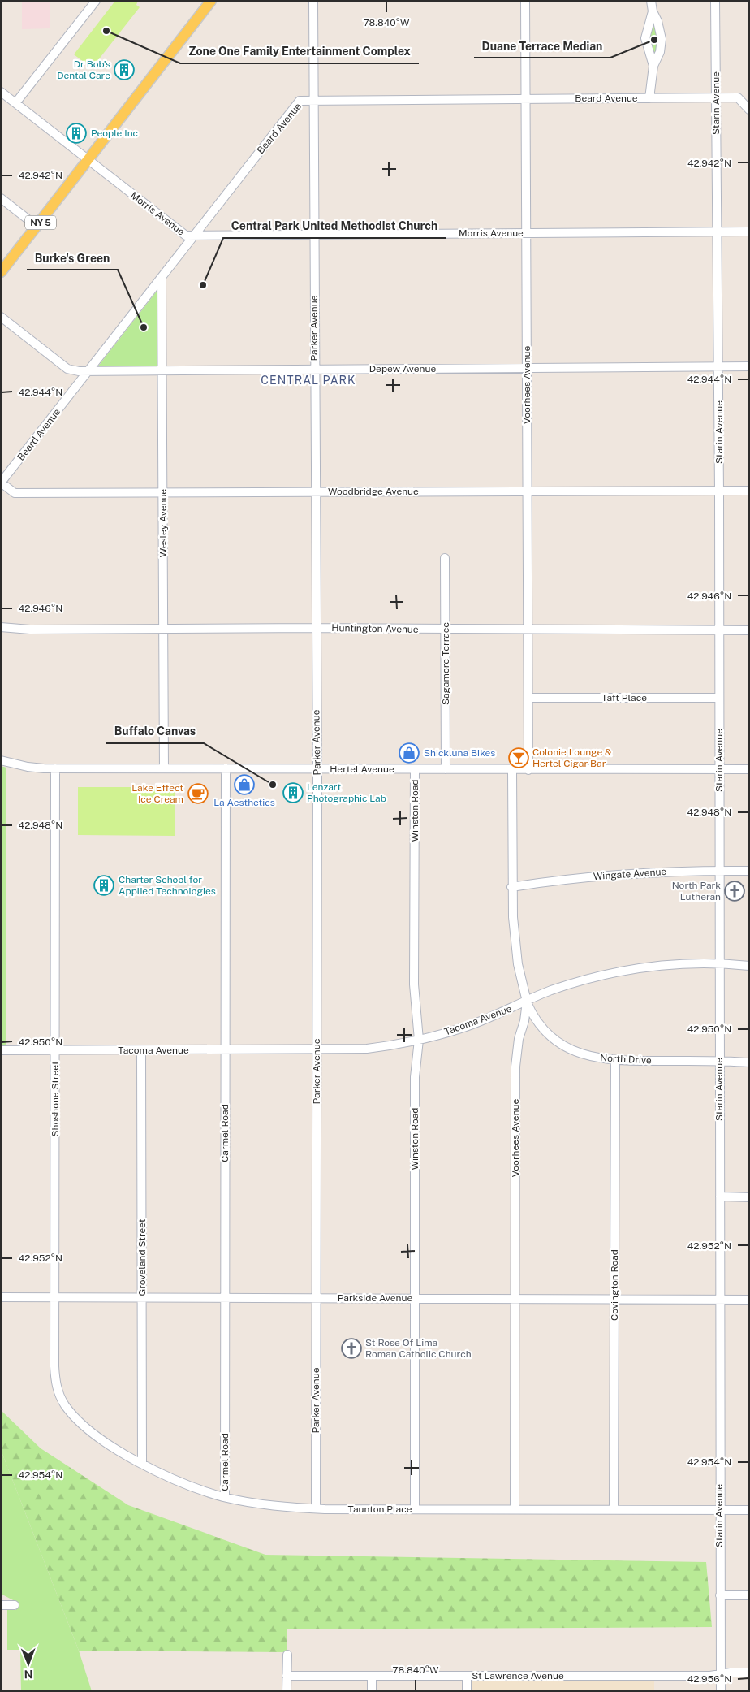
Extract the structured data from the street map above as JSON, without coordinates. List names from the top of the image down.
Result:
{
  "streets": {
    "main road": ["NY 5"],
    "street": [
      "Beard Avenue",
      "Starin Avenue",
      "Morris Avenue",
      "Parker Avenue",
      "Depew Avenue",
      "Voorhees Avenue",
      "Woodbridge Avenue",
      "Wesley Avenue",
      "Huntington Avenue",
      "Sagamore Terrace",
      "Taft Place",
      "Hertel Avenue",
      "Winston Road",
      "Wingate Avenue",
      "Tacoma Avenue",
      "North Drive",
      "Shoshone Street",
      "Carmel Road",
      "Groveland Street",
      "Covington Road",
      "Parkside Avenue",
      "Taunton Place",
      "St Lawrence Avenue"
    ]
  },
  "crossings": [
    ["Beard Avenue", "Starin Avenue"],
    ["Beard Avenue", "Morris Avenue"],
    ["Beard Avenue", "Parker Avenue"],
    ["Beard Avenue", "Depew Avenue"],
    ["Beard Avenue", "Voorhees Avenue"],
    ["Beard Avenue", "Woodbridge Avenue"],
    ["Beard Avenue", "Wesley Avenue"],
    ["Starin Avenue", "Morris Avenue"],
    ["Starin Avenue", "Depew Avenue"],
    ["Starin Avenue", "Woodbridge Avenue"],
    ["Starin Avenue", "Huntington Avenue"],
    ["Starin Avenue", "Taft Place"],
    ["Starin Avenue", "Hertel Avenue"],
    ["Starin Avenue", "Wingate Avenue"],
    ["Starin Avenue", "Tacoma Avenue"],
    ["Starin Avenue", "North Drive"],
    ["Starin Avenue", "Parkside Avenue"],
    ["Starin Avenue", "Taunton Place"],
    ["Starin Avenue", "St Lawrence Avenue"],
    ["Morris Avenue", "NY 5"],
    ["Morris Avenue", "Parker Avenue"],
    ["Morris Avenue", "Voorhees Avenue"],
    ["Parker Avenue", "Depew Avenue"],
    ["Parker Avenue", "Woodbridge Avenue"],
    ["Parker Avenue", "Huntington Avenue"],
    ["Parker Avenue", "Hertel Avenue"],
    ["Parker Avenue", "Tacoma Avenue"],
    ["Parker Avenue", "Parkside Avenue"],
    ["Parker Avenue", "Taunton Place"],
    ["Depew Avenue", "Voorhees Avenue"],
    ["Depew Avenue", "Wesley Avenue"],
    ["Voorhees Avenue", "Woodbridge Avenue"],
    ["Voorhees Avenue", "Huntington Avenue"],
    ["Voorhees Avenue", "Taft Place"],
    ["Voorhees Avenue", "Hertel Avenue"],
    ["Voorhees Avenue", "Wingate Avenue"],
    ["Voorhees Avenue", "Tacoma Avenue"],
    ["Voorhees Avenue", "North Drive"],
    ["Voorhees Avenue", "Parkside Avenue"],
    ["Voorhees Avenue", "Taunton Place"],
    ["Woodbridge Avenue", "Wesley Avenue"],
    ["Wesley Avenue", "Huntington Avenue"],
    ["Wesley Avenue", "Hertel Avenue"],
    ["Huntington Avenue", "Sagamore Terrace"],
    ["Sagamore Terrace", "Hertel Avenue"],
    ["Hertel Avenue", "Winston Road"],
    ["Hertel Avenue", "Shoshone Street"],
    ["Hertel Avenue", "Carmel Road"],
    ["Winston Road", "Tacoma Avenue"],
    ["Winston Road", "Parkside Avenue"],
    ["Winston Road", "Taunton Place"],
    ["Tacoma Avenue", "North Drive"],
    ["Tacoma Avenue", "Shoshone Street"],
    ["Tacoma Avenue", "Carmel Road"],
    ["Tacoma Avenue", "Groveland Street"],
    ["North Drive", "Covington Road"],
    ["Shoshone Street", "Parkside Avenue"],
    ["Shoshone Street", "Taunton Place"],
    ["Carmel Road", "Parkside Avenue"],
    ["Carmel Road", "Taunton Place"],
    ["Groveland Street", "Parkside Avenue"],
    ["Groveland Street", "Taunton Place"],
    ["Covington Road", "Parkside Avenue"],
    ["Covington Road", "Taunton Place"]
  ],
  "districts": ["CENTRAL PARK"],
  "places": {
    "other": [
      "Zone One Family Entertainment Complex",
      "Duane Terrace Median",
      "Central Park United Methodist Church",
      "Burke's Green",
      "Buffalo Canvas"
    ],
    "building": [
      "Dr Bob's Dental Care",
      "People Inc",
      "Lenzart Photographic Lab",
      "Charter School for Applied Technologies"
    ],
    "shop": ["Shickluna Bikes", "La Aesthetics"],
    "bar": ["Colonie Lounge & Hertel Cigar Bar"],
    "cafe": ["Lake Effect Ice Cream"],
    "church": ["North Park Lutheran", "St Rose Of Lima Roman Catholic Church"]
  },
  "north": "bottom",
  "coordinates": [
    "78.840°W",
    "42.942°N",
    "42.944°N",
    "42.946°N",
    "42.948°N",
    "42.950°N",
    "42.952°N",
    "42.954°N",
    "42.956°N"
  ]
}
